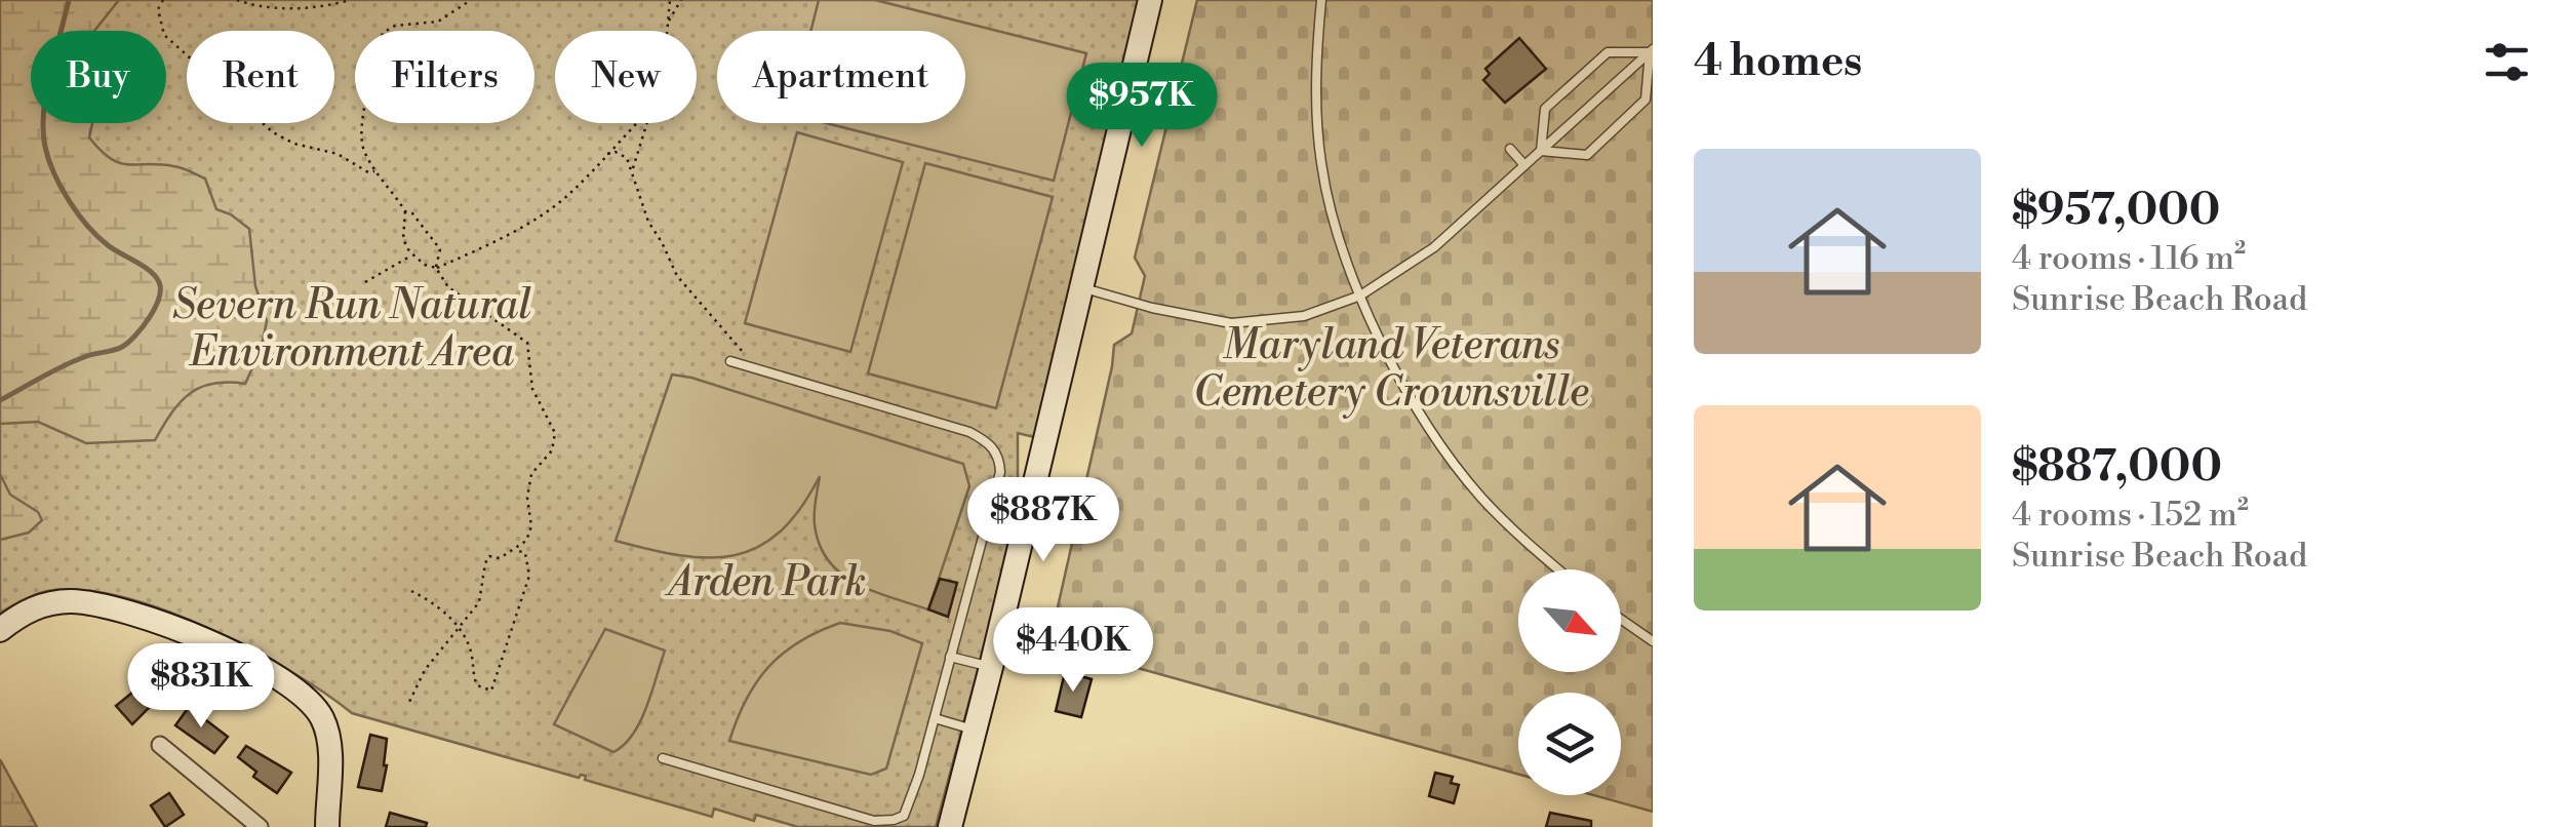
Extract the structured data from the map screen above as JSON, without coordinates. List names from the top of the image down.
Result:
{
  "parks": ["Severn Run Natural Environment Area", "Maryland Veterans Cemetery Crownsville", "Arden Park"],
  "north": "bottom right",
  "page": {
    "heading": "4 homes",
    "chip": [
      "Buy",
      "Rent",
      "Filters",
      "New",
      "Apartment"
    ],
    "price": [
      "$957K",
      "$887K",
      "$440K",
      "$831K"
    ],
    "list": [
      {
        "name": "$957,000",
        "note": "4 rooms · 116 m² · Sunrise Beach Road"
      },
      {
        "name": "$887,000",
        "note": "4 rooms · 152 m² · Sunrise Beach Road"
      }
    ]
  }
}
